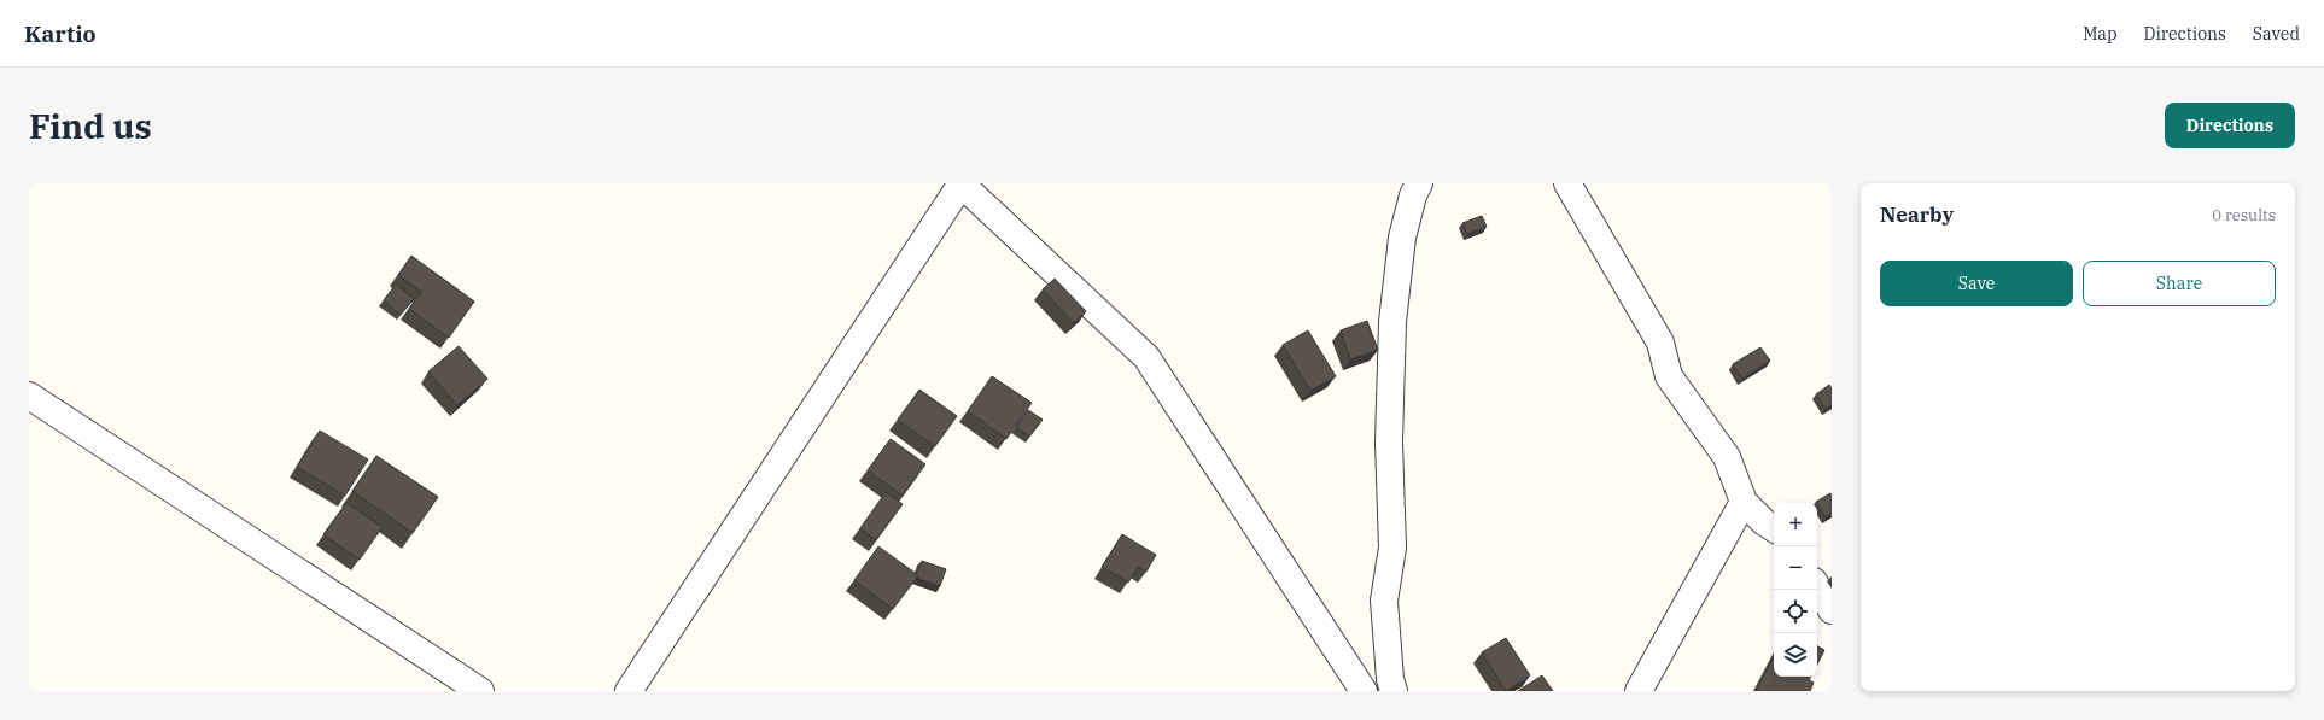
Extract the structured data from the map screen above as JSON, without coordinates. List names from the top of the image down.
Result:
{
  "page": {
    "header": "Kartio",
    "nav": ["Map", "Directions", "Saved"],
    "buttons": [
      "Directions",
      ["Save", "Share"]
    ],
    "title": "Find us",
    "heading": ["Nearby", "0 results"],
    "map_buttons": ["+", "−"]
  }
}
